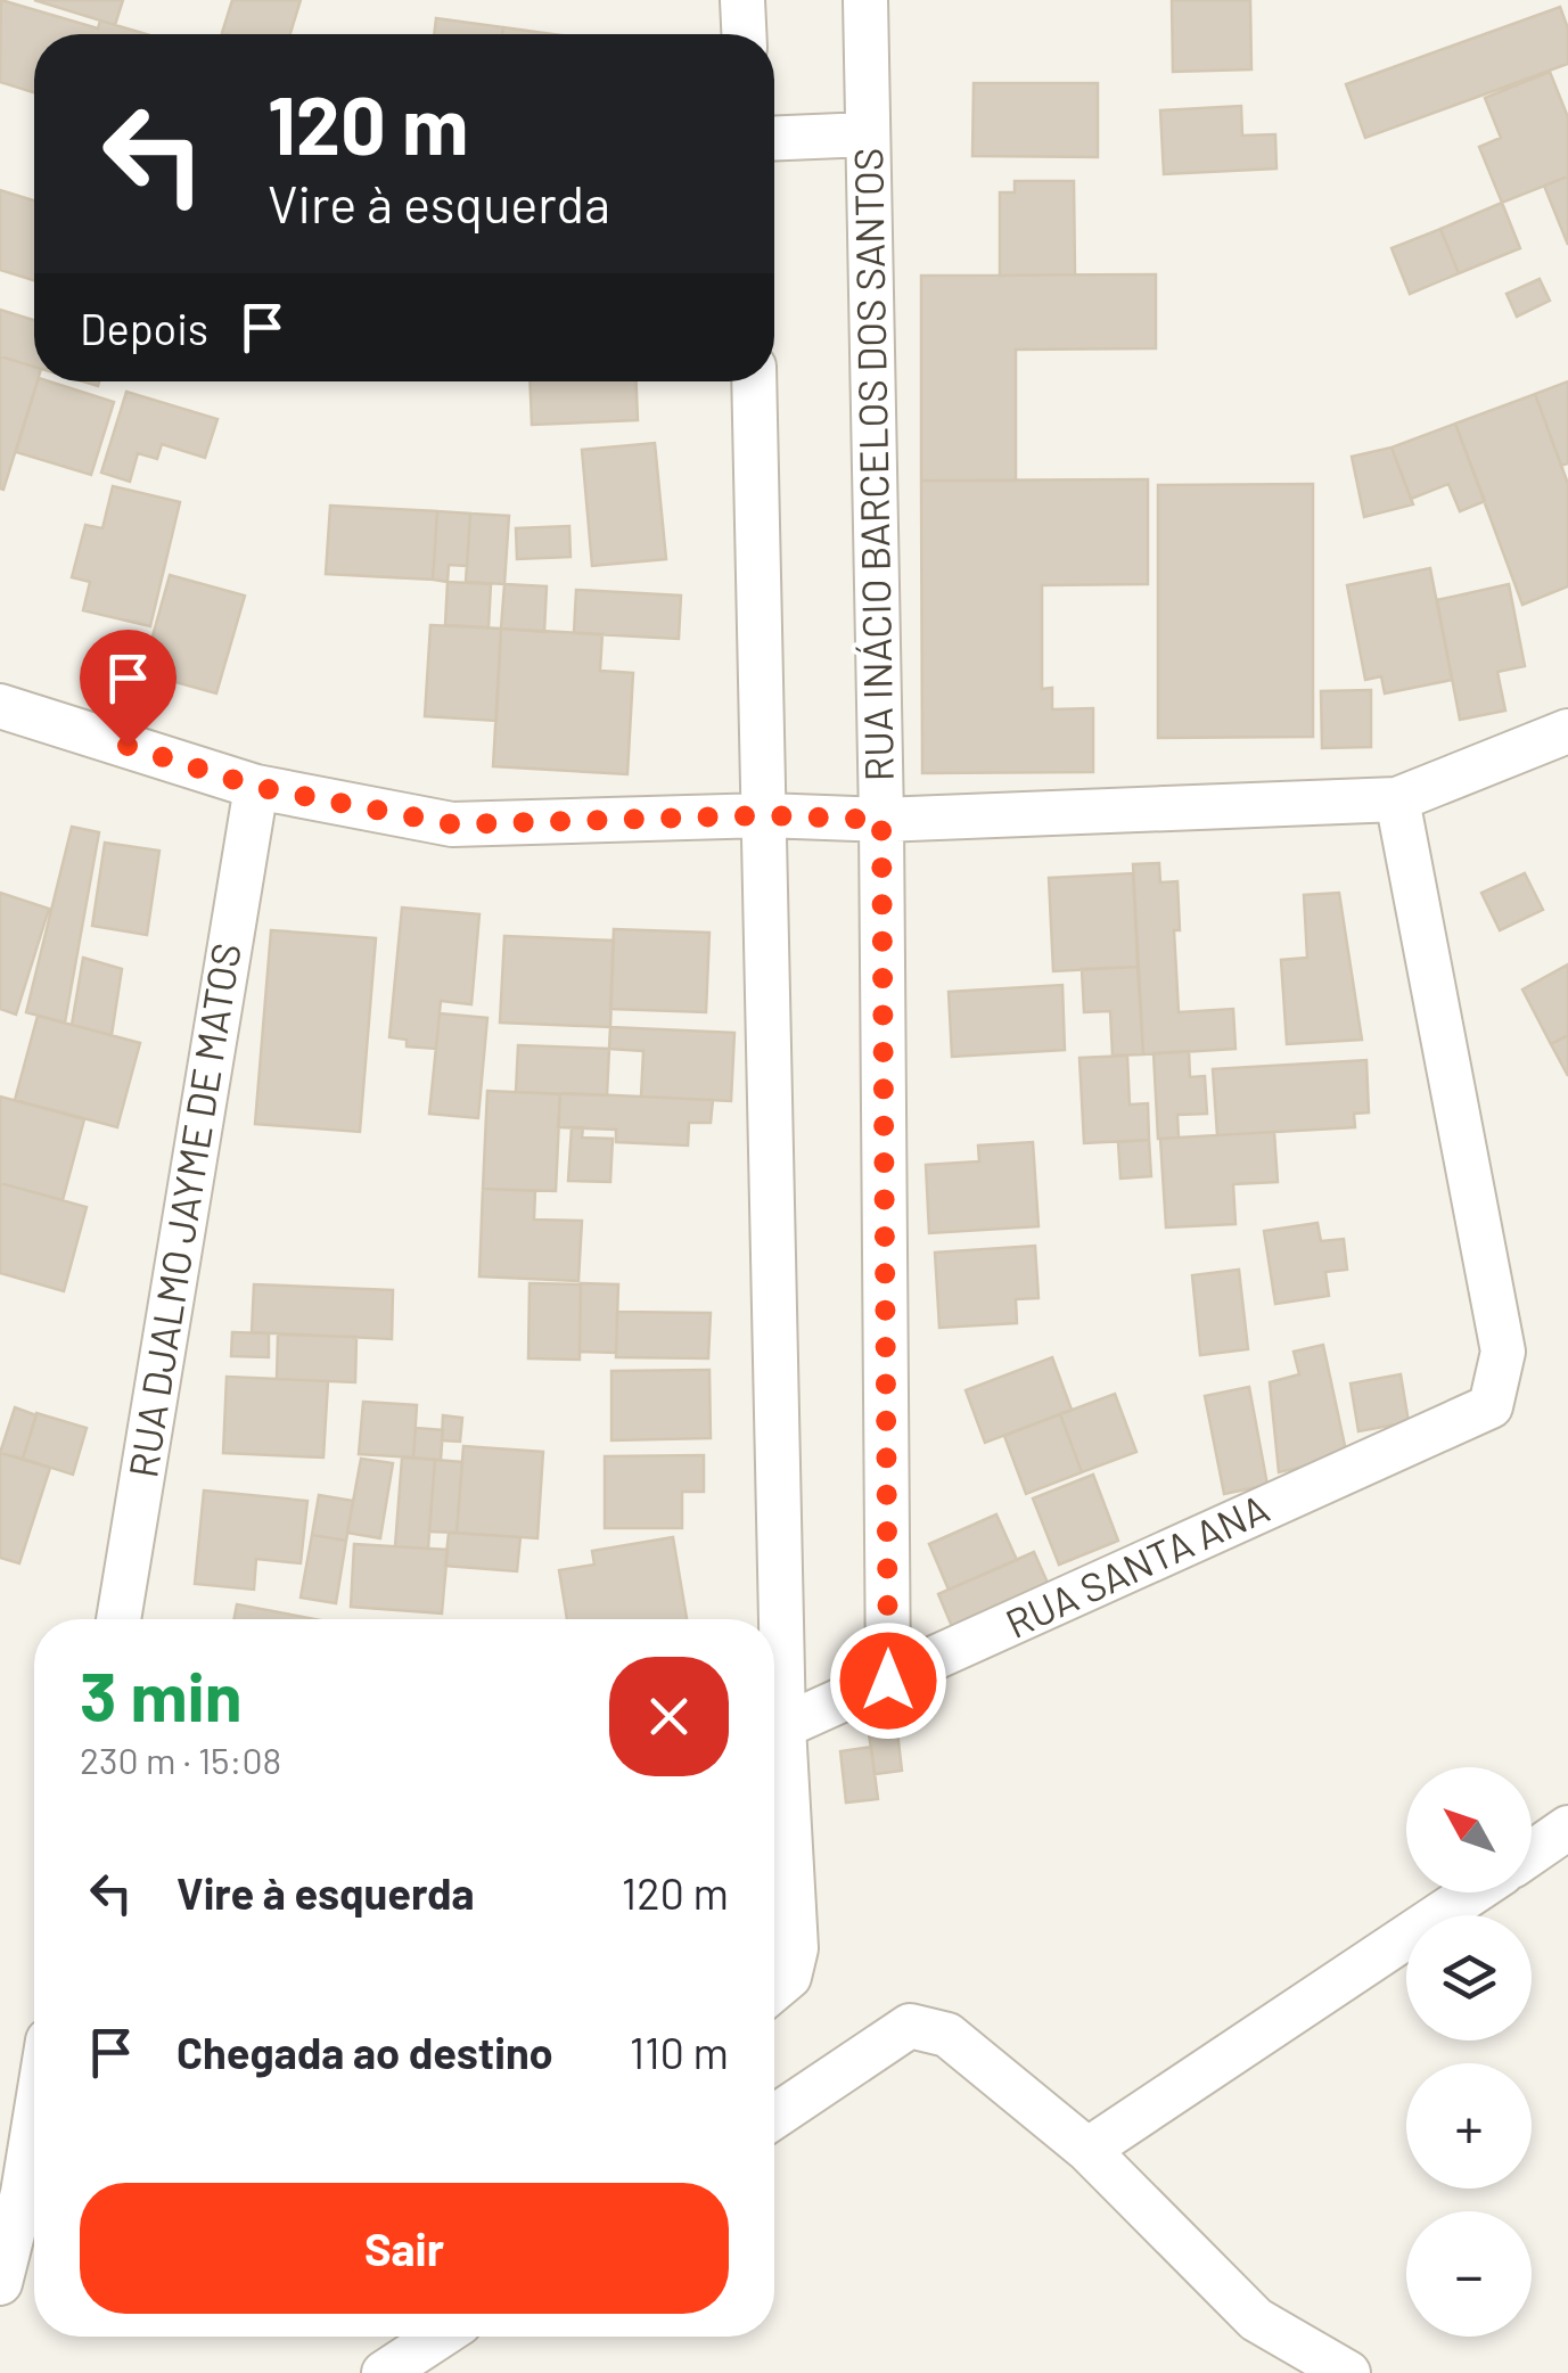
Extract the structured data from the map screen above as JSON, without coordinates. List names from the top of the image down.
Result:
{
  "streets": {
    "street": ["RUA INÁCIO BARCELOS DOS SANTOS", "RUA DJALMO JAYME DE MATOS", "RUA SANTA ANA"]
  },
  "crossings": [
    ["RUA INÁCIO BARCELOS DOS SANTOS", "RUA SANTA ANA"]
  ],
  "north": "top left",
  "page": {
    "turn": ["120 m", "Vire à esquerda"],
    "then": "Depois",
    "heading": ["3 min", "230 m · 15:08"],
    "map_buttons": ["+", "−"],
    "list": [
      {
        "name": "Vire à esquerda",
        "value": "120 m"
      },
      {
        "name": "Chegada ao destino",
        "value": "110 m"
      }
    ],
    "buttons": "Sair"
  }
}
